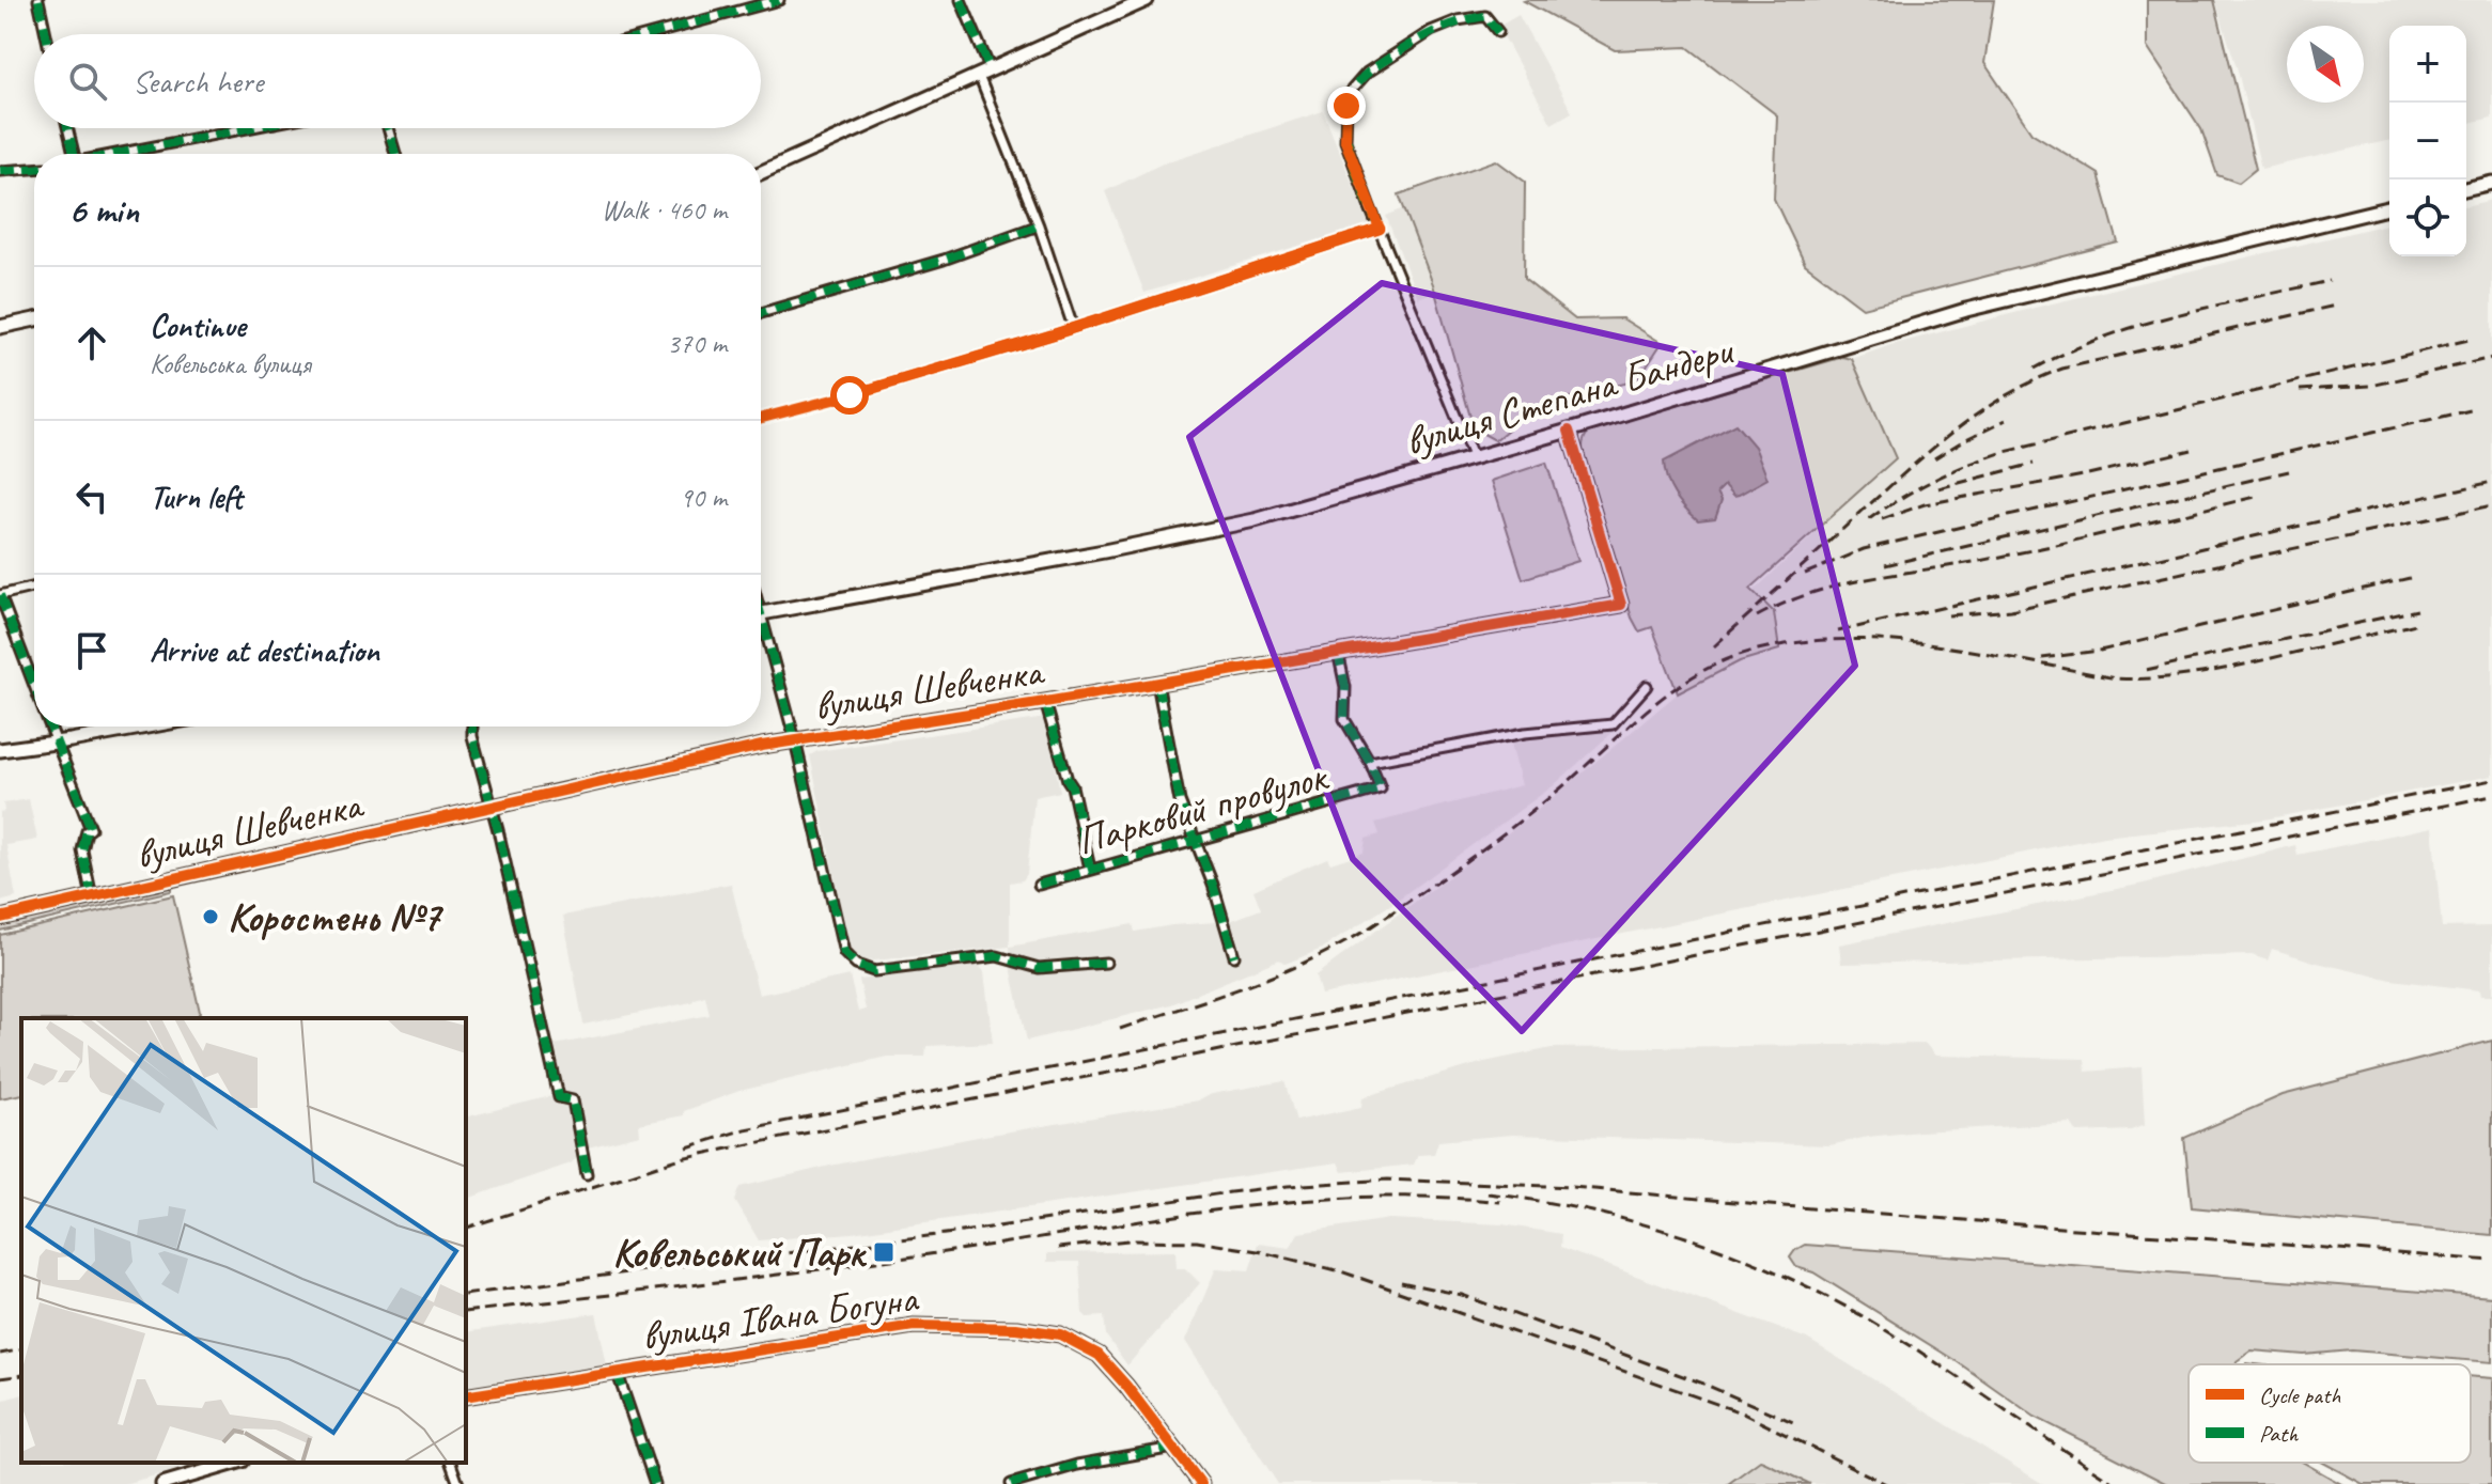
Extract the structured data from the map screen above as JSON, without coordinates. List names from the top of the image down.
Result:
{
  "streets": {
    "street": [
      "вулиця Степана Бандери",
      "вулиця Шевченка",
      "Парковий провулок",
      "вулиця Івана Богуна"
    ]
  },
  "crossings": [
    ["вулиця Степана Бандери", "вулиця Шевченка"]
  ],
  "places": {
    "other": ["Коростень №7"],
    "transit": ["Ковельський Парк"]
  },
  "legend": ["Cycle path", "Path"],
  "north": "bottom right",
  "page": {
    "map_buttons": ["+", "−"],
    "search": "Search here",
    "heading": ["6 min", "Walk · 460 m"],
    "list": [
      ["Continue", "Ковельська вулиця", "370 m"],
      ["Turn left", "90 m"],
      "Arrive at destination"
    ]
  }
}
